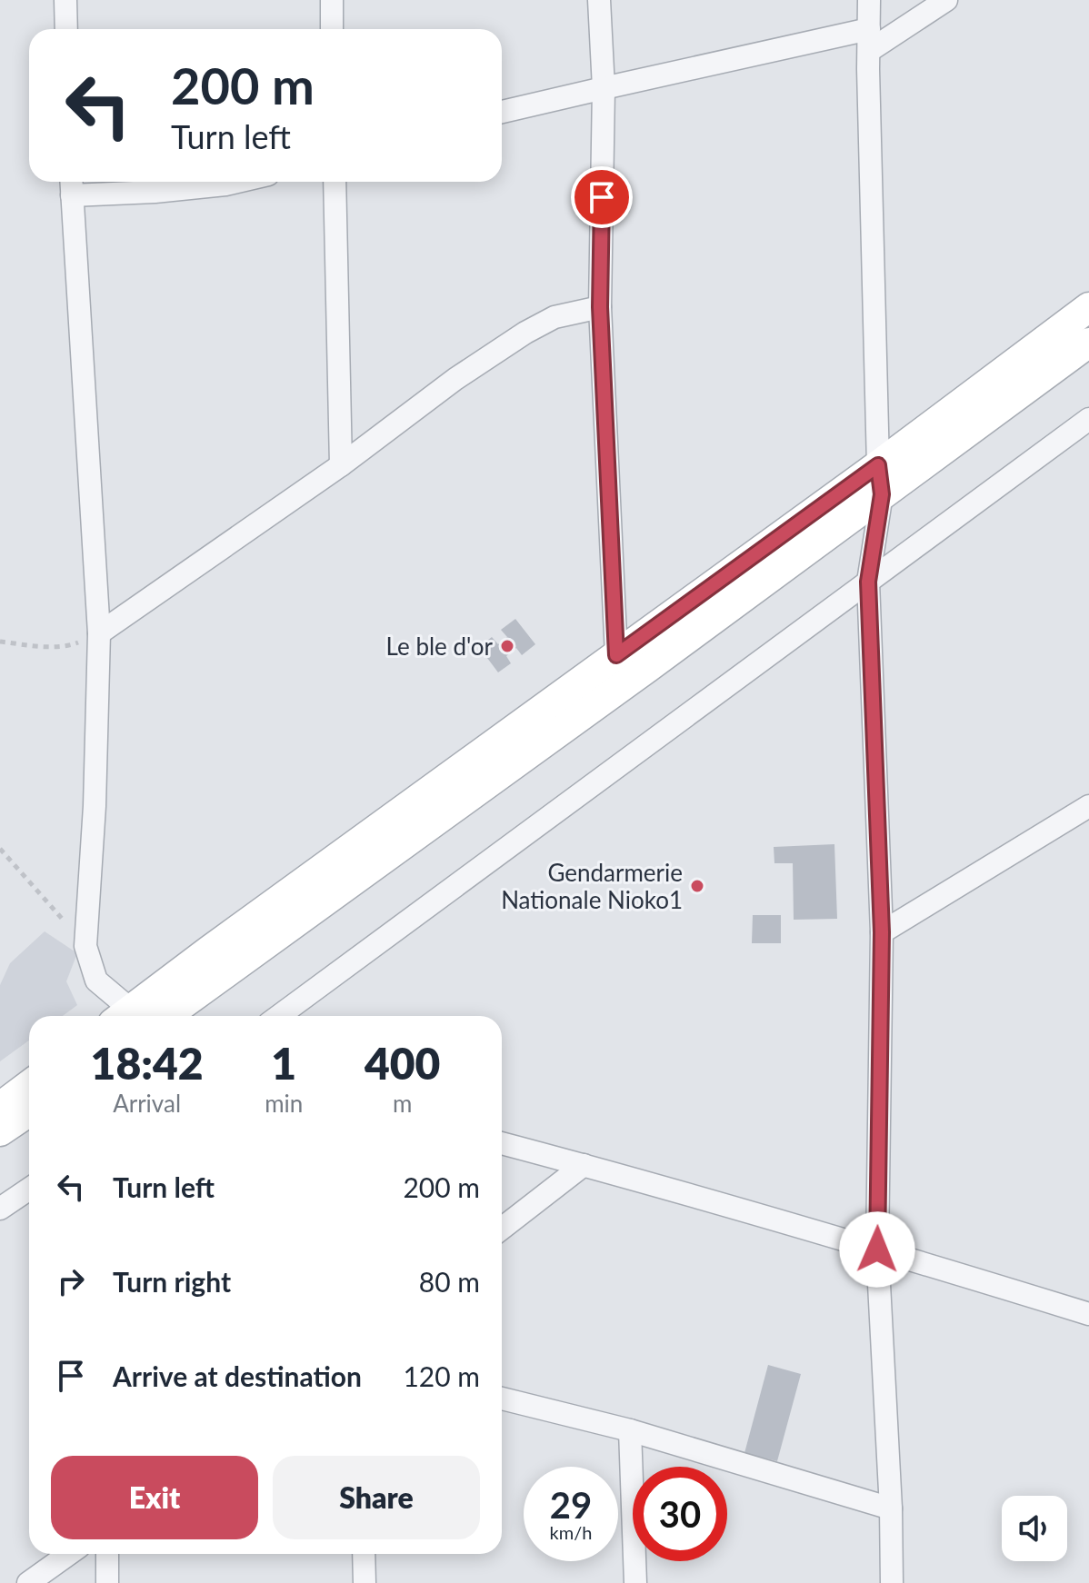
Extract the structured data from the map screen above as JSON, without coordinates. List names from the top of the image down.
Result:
{
  "places": ["Le ble d'or", "Gendarmerie Nationale Nioko1"],
  "page": {
    "turn": ["200 m", "Turn left"],
    "eta": [
      "18:42",
      "Arrival",
      "1",
      "min",
      "400",
      "m"
    ],
    "list": [
      {
        "name": "Turn left",
        "value": "200 m"
      },
      {
        "name": "Turn right",
        "value": "80 m"
      },
      {
        "name": "Arrive at destination",
        "value": "120 m"
      }
    ],
    "buttons": ["Exit", "Share"],
    "speed": "29 km/h",
    "limit": "30"
  }
}
